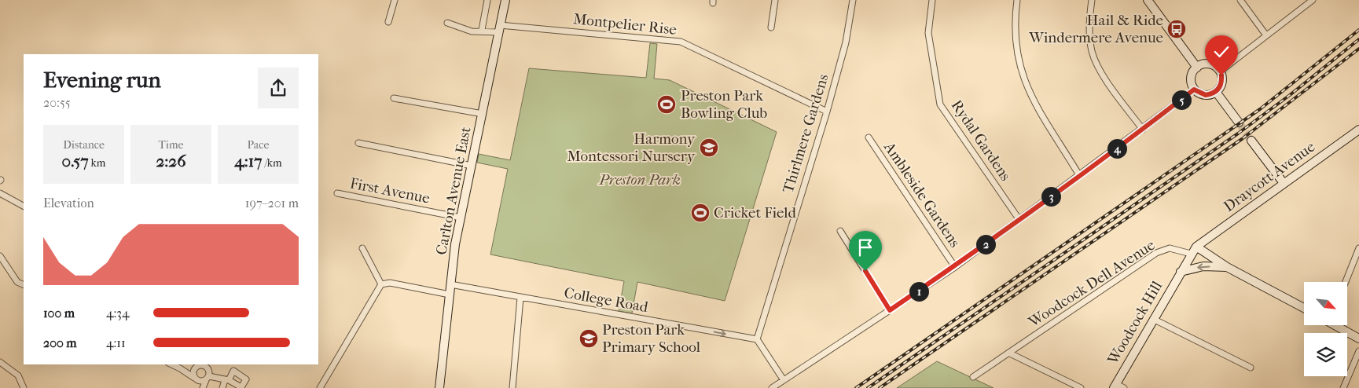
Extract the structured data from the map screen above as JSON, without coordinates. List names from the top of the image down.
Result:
{
  "streets": {
    "street": [
      "Montpelier Rise",
      "Thirlmere Gardens",
      "Rydal Gardens",
      "Draycott Avenue",
      "First Avenue",
      "Carlton Avenue East",
      "Ambleside Gardens",
      "Woodcock Dell Avenue",
      "College Road",
      "Woodcock Hill"
    ]
  },
  "crossings": [
    ["Montpelier Rise", "Thirlmere Gardens"],
    ["Montpelier Rise", "Carlton Avenue East"],
    ["Thirlmere Gardens", "College Road"],
    ["Draycott Avenue", "Woodcock Hill"],
    ["First Avenue", "Carlton Avenue East"],
    ["Carlton Avenue East", "College Road"],
    ["Woodcock Dell Avenue", "Woodcock Hill"]
  ],
  "one_way": ["College Road"],
  "parks": ["Preston Park"],
  "places": {
    "bus stop": ["Hail & Ride Windermere Avenue"],
    "sports": ["Preston Park Bowling Club", "Cricket Field"],
    "school or university": ["Harmony Montessori Nursery", "Preston Park Primary School"]
  },
  "north": "bottom right",
  "page": {
    "heading": ["Evening run", "20:55"],
    "pins": [
      "5",
      "4",
      "3",
      "2",
      "1"
    ],
    "stats": [
      ["Distance", "0.57 km"],
      ["Time", "2:26"],
      ["Pace", "4:17 /km"]
    ],
    "chart": ["Elevation", "197–201 m"],
    "list": [
      {
        "name": "100 m",
        "note": "4:34"
      },
      {
        "name": "200 m",
        "note": "4:11"
      }
    ]
  }
}
